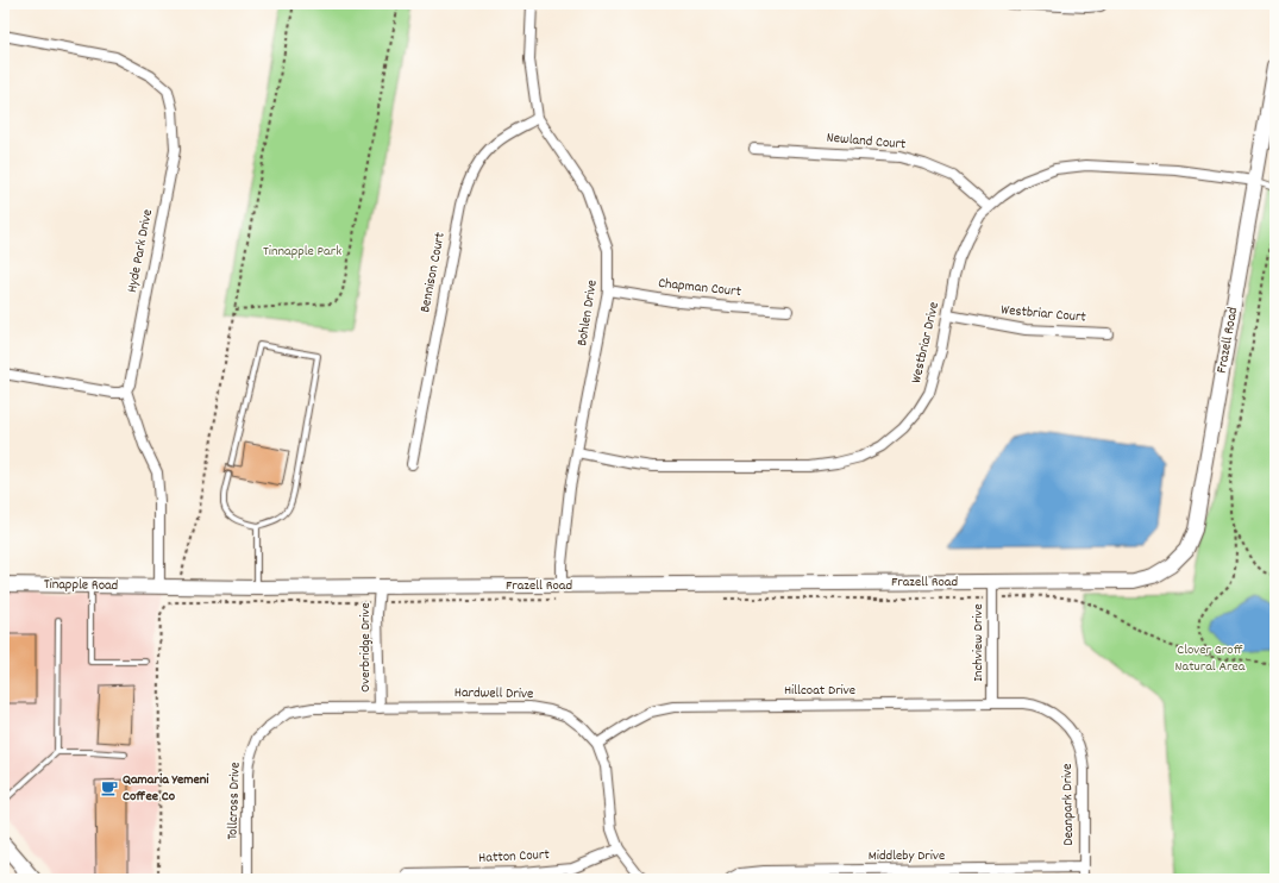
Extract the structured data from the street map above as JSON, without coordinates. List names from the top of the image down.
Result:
{
  "streets": {
    "street": [
      "Newland Court",
      "Hyde Park Drive",
      "Bennison Court",
      "Chapman Court",
      "Bohlen Drive",
      "Westbriar Court",
      "Frazell Road",
      "Westbriar Drive",
      "Tinapple Road",
      "Inchview Drive",
      "Overbridge Drive",
      "Hillcoat Drive",
      "Hardwell Drive",
      "Tollcross Drive",
      "Deanpark Drive",
      "Middleby Drive",
      "Hatton Court"
    ]
  },
  "crossings": [
    ["Newland Court", "Westbriar Drive"],
    ["Bennison Court", "Bohlen Drive"],
    ["Chapman Court", "Bohlen Drive"],
    ["Bohlen Drive", "Frazell Road"],
    ["Bohlen Drive", "Westbriar Drive"],
    ["Westbriar Court", "Westbriar Drive"],
    ["Frazell Road", "Westbriar Drive"],
    ["Frazell Road", "Tinapple Road"],
    ["Frazell Road", "Inchview Drive"],
    ["Frazell Road", "Overbridge Drive"],
    ["Inchview Drive", "Hillcoat Drive"],
    ["Overbridge Drive", "Hardwell Drive"],
    ["Hillcoat Drive", "Hardwell Drive"],
    ["Hillcoat Drive", "Deanpark Drive"],
    ["Hardwell Drive", "Tollcross Drive"],
    ["Hardwell Drive", "Hatton Court"],
    ["Deanpark Drive", "Middleby Drive"]
  ],
  "parks": ["Tinnapple Park", "Clover Groff Natural Area"],
  "places": {
    "cafe": ["Qamaria Yemeni Coffee Co"]
  }
}
